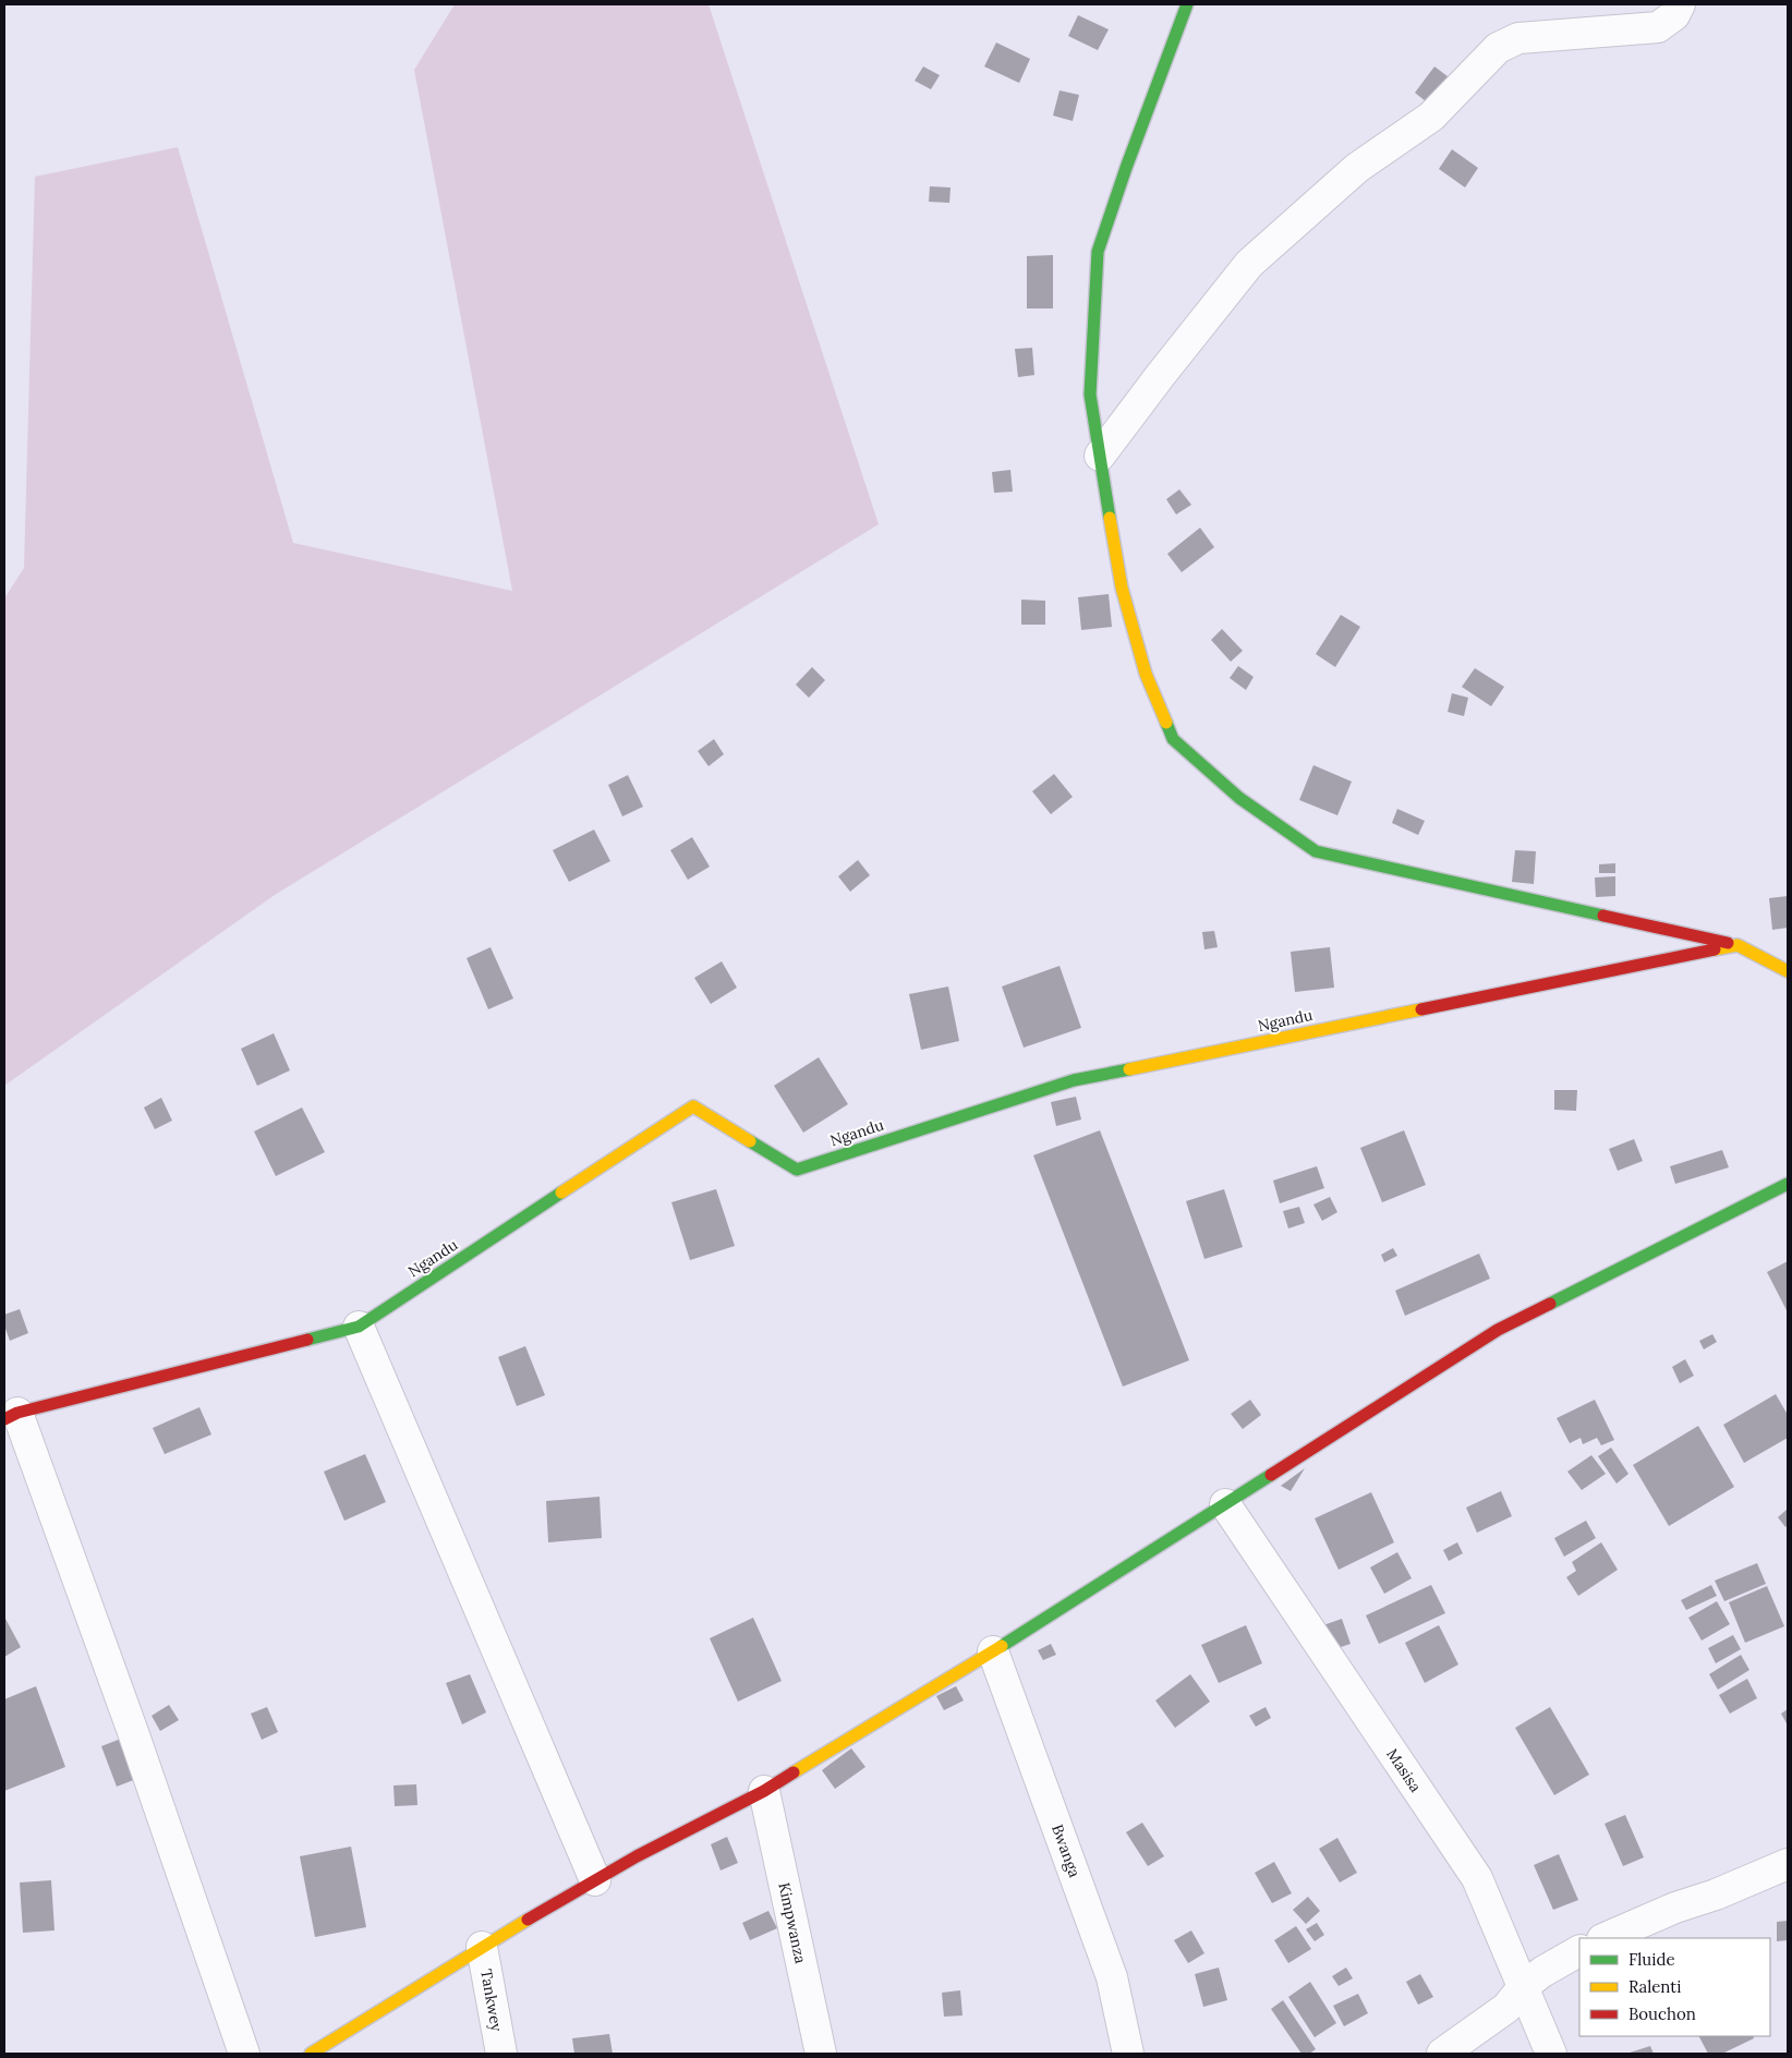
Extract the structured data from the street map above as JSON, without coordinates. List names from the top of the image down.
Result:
{
  "streets": {
    "street": [
      "Ngandu",
      "Masisa",
      "Bwanga",
      "Kimpwanza",
      "Tankwey"
    ]
  },
  "legend": ["Fluide", "Ralenti", "Bouchon"]
}
